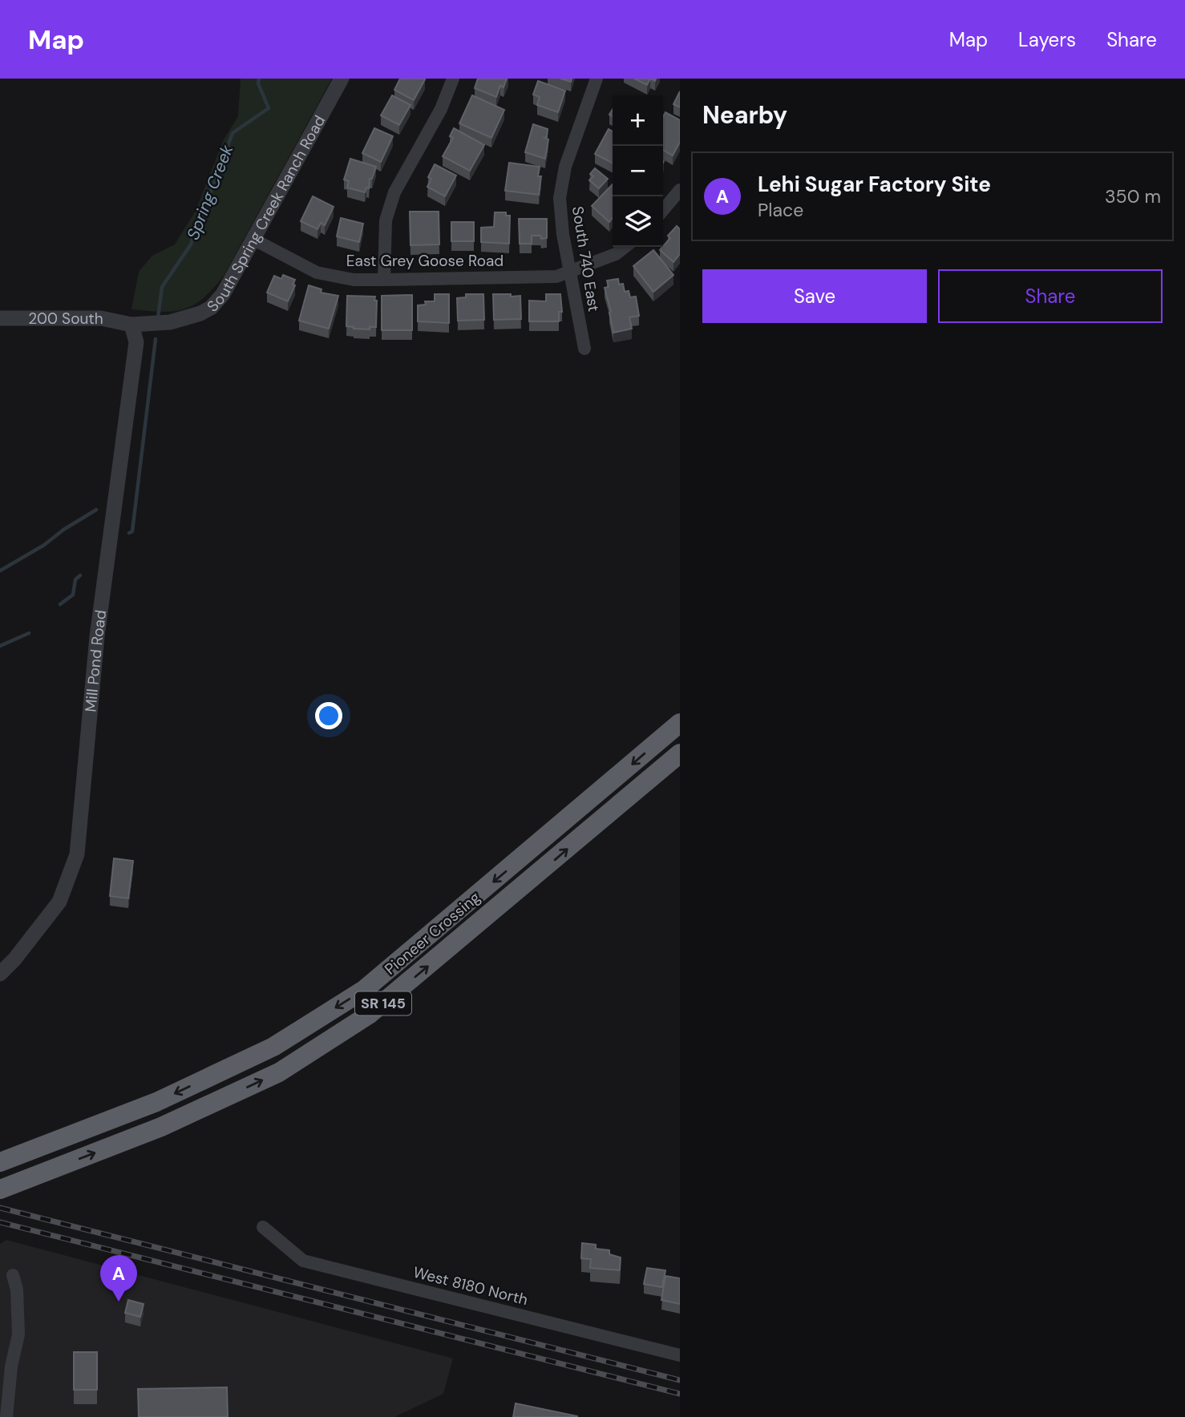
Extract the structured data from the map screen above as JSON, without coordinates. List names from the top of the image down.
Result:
{
  "streets": {
    "highway": ["Pioneer Crossing", "SR 145"],
    "street": [
      "South Spring Creek Ranch Road",
      "South 740 East",
      "East Grey Goose Road",
      "200 South",
      "Mill Pond Road",
      "West 8180 North"
    ]
  },
  "crossings": [
    ["South Spring Creek Ranch Road", "East Grey Goose Road"],
    ["South Spring Creek Ranch Road", "200 South"],
    ["South Spring Creek Ranch Road", "Mill Pond Road"],
    ["South 740 East", "East Grey Goose Road"],
    ["200 South", "Mill Pond Road"]
  ],
  "water": ["Spring Creek"],
  "page": {
    "header": "Map",
    "nav": ["Map", "Layers", "Share"],
    "heading": "Nearby",
    "map_buttons": ["+", "−"],
    "list": [
      {
        "mark": "A",
        "name": "Lehi Sugar Factory Site",
        "note": "Place",
        "value": "350 m"
      }
    ],
    "buttons": ["Save", "Share"],
    "pins": "A"
  }
}
